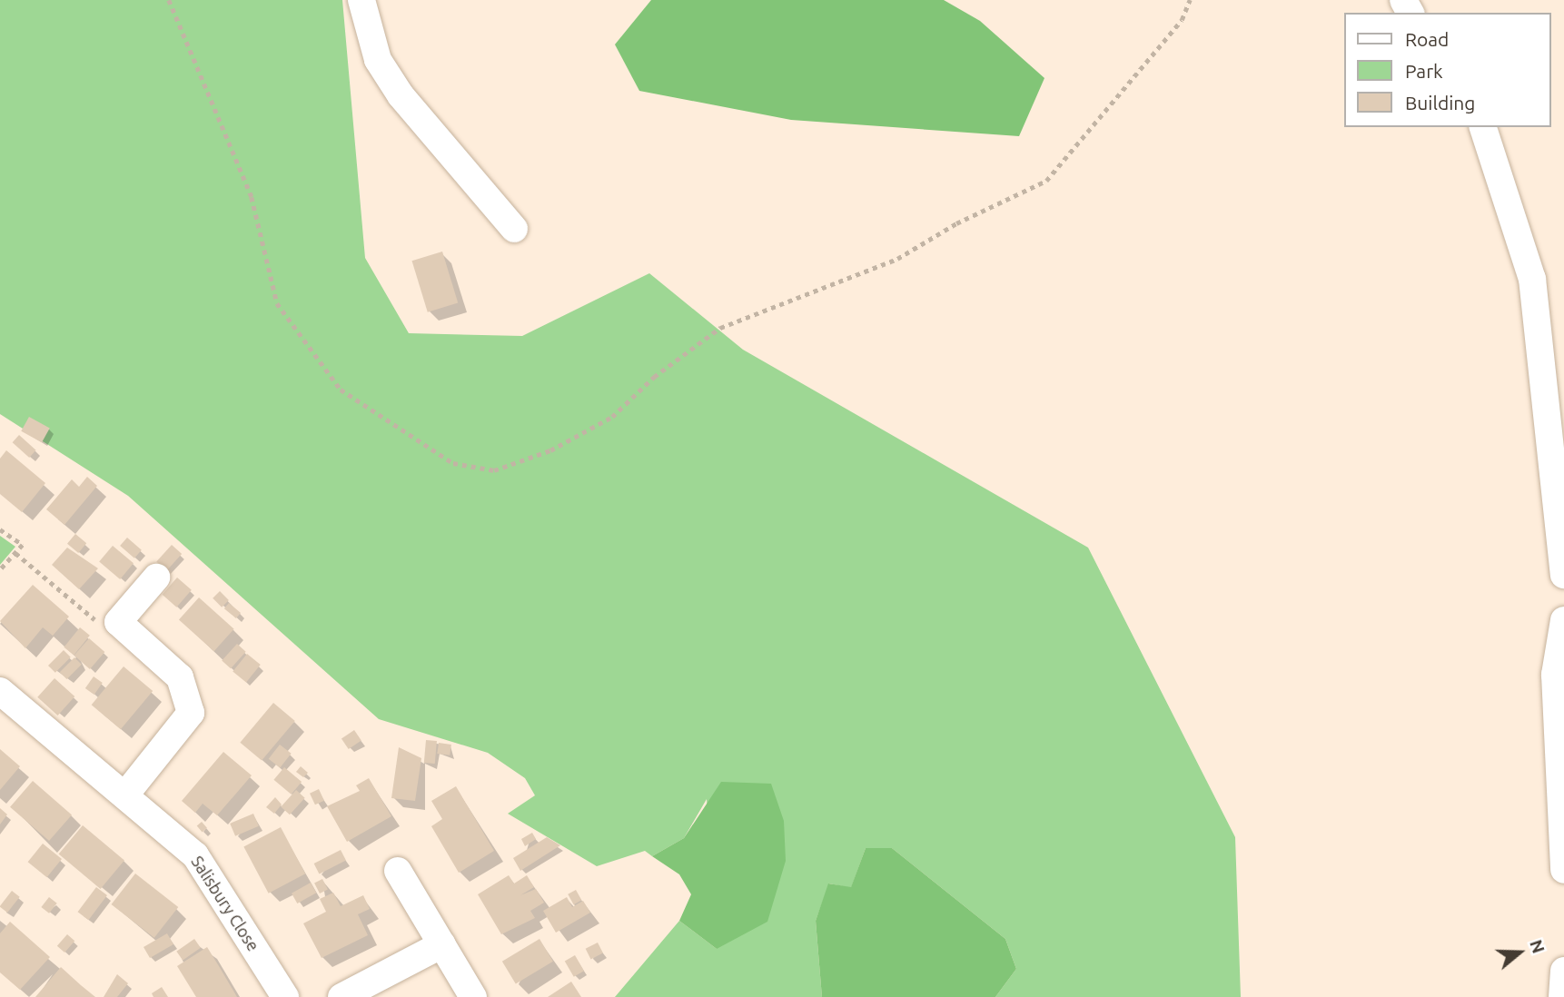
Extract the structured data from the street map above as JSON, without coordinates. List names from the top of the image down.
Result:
{
  "streets": {
    "street": ["Salisbury Close"]
  },
  "legend": ["Road", "Park", "Building"],
  "north": "right"
}
